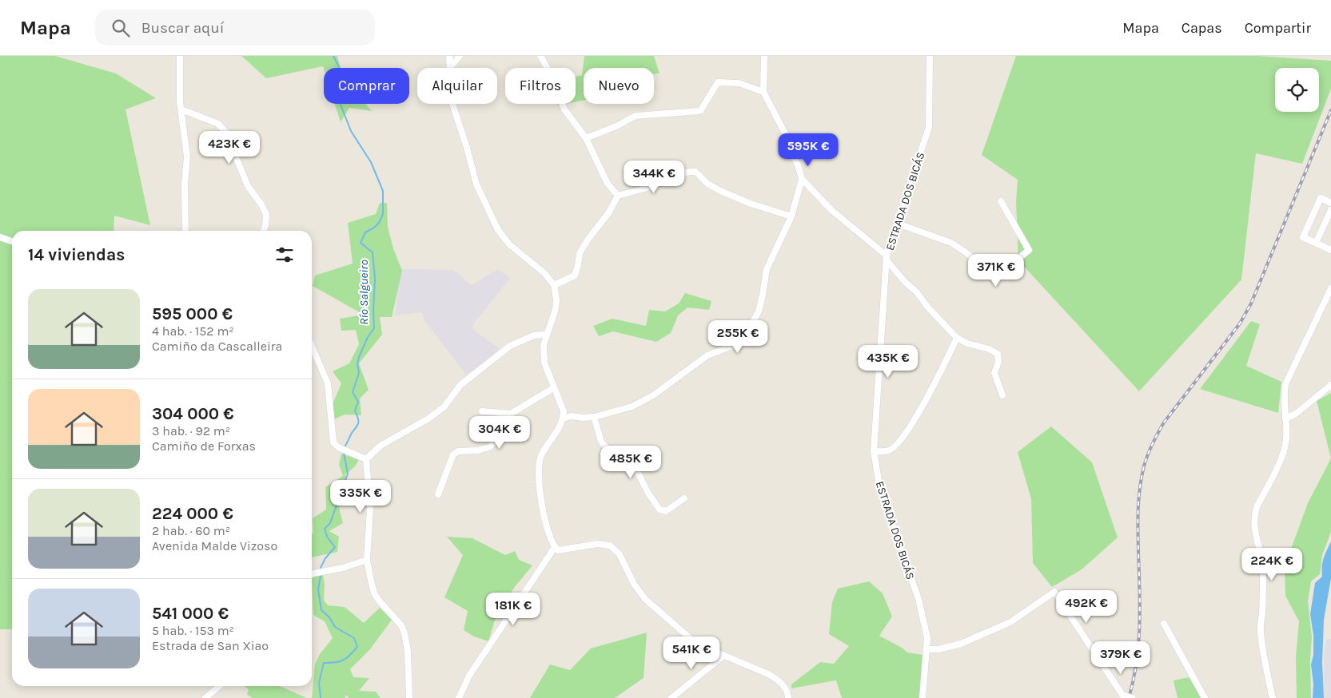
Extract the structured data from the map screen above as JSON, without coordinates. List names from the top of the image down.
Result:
{
  "streets": {
    "street": ["ESTRADA DOS BICÁS"]
  },
  "water": ["Río Salgueiro"],
  "page": {
    "header": "Mapa",
    "search": "Buscar aquí",
    "nav": ["Mapa", "Capas", "Compartir"],
    "chip": [
      "Comprar",
      "Alquilar",
      "Filtros",
      "Nuevo"
    ],
    "price": [
      "423K €",
      "595K €",
      "344K €",
      "371K €",
      "255K €",
      "435K €",
      "304K €",
      "485K €",
      "335K €",
      "224K €",
      "492K €",
      "181K €",
      "541K €",
      "379K €"
    ],
    "heading": "14 viviendas",
    "list": [
      {
        "name": "595 000 €",
        "note": "4 hab. · 152 m² · Camiño da Cascalleira"
      },
      {
        "name": "304 000 €",
        "note": "3 hab. · 92 m² · Camiño de Forxas"
      },
      {
        "name": "224 000 €",
        "note": "2 hab. · 60 m² · Avenida Malde Vizoso"
      },
      {
        "name": "541 000 €",
        "note": "5 hab. · 153 m² · Estrada de San Xiao"
      }
    ]
  }
}
